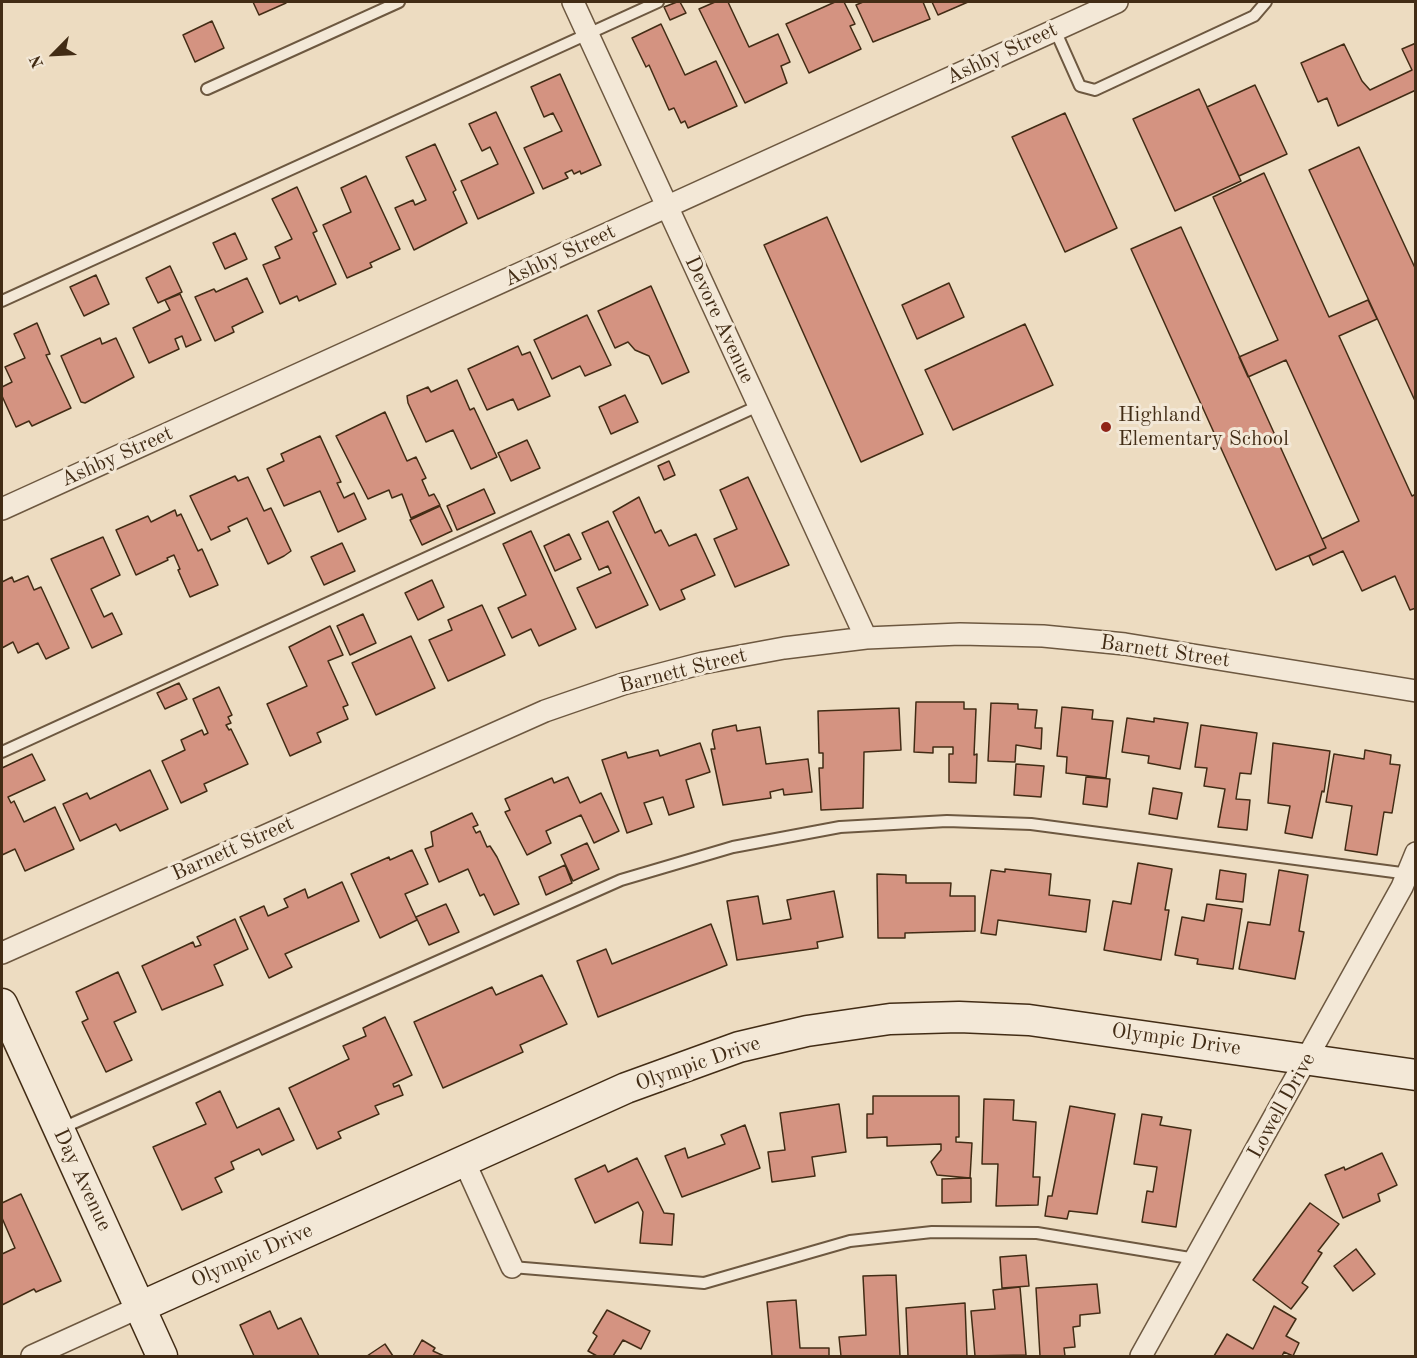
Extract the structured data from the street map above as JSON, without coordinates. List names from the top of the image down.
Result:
{
  "streets": {
    "street": [
      "Ashby Street",
      "Devore Avenue",
      "Barnett Street",
      "Olympic Drive",
      "Lowell Drive",
      "Day Avenue"
    ]
  },
  "crossings": [
    ["Ashby Street", "Devore Avenue"],
    ["Devore Avenue", "Barnett Street"],
    ["Olympic Drive", "Lowell Drive"],
    ["Olympic Drive", "Day Avenue"]
  ],
  "places": ["Highland Elementary School"],
  "north": "bottom left"
}
